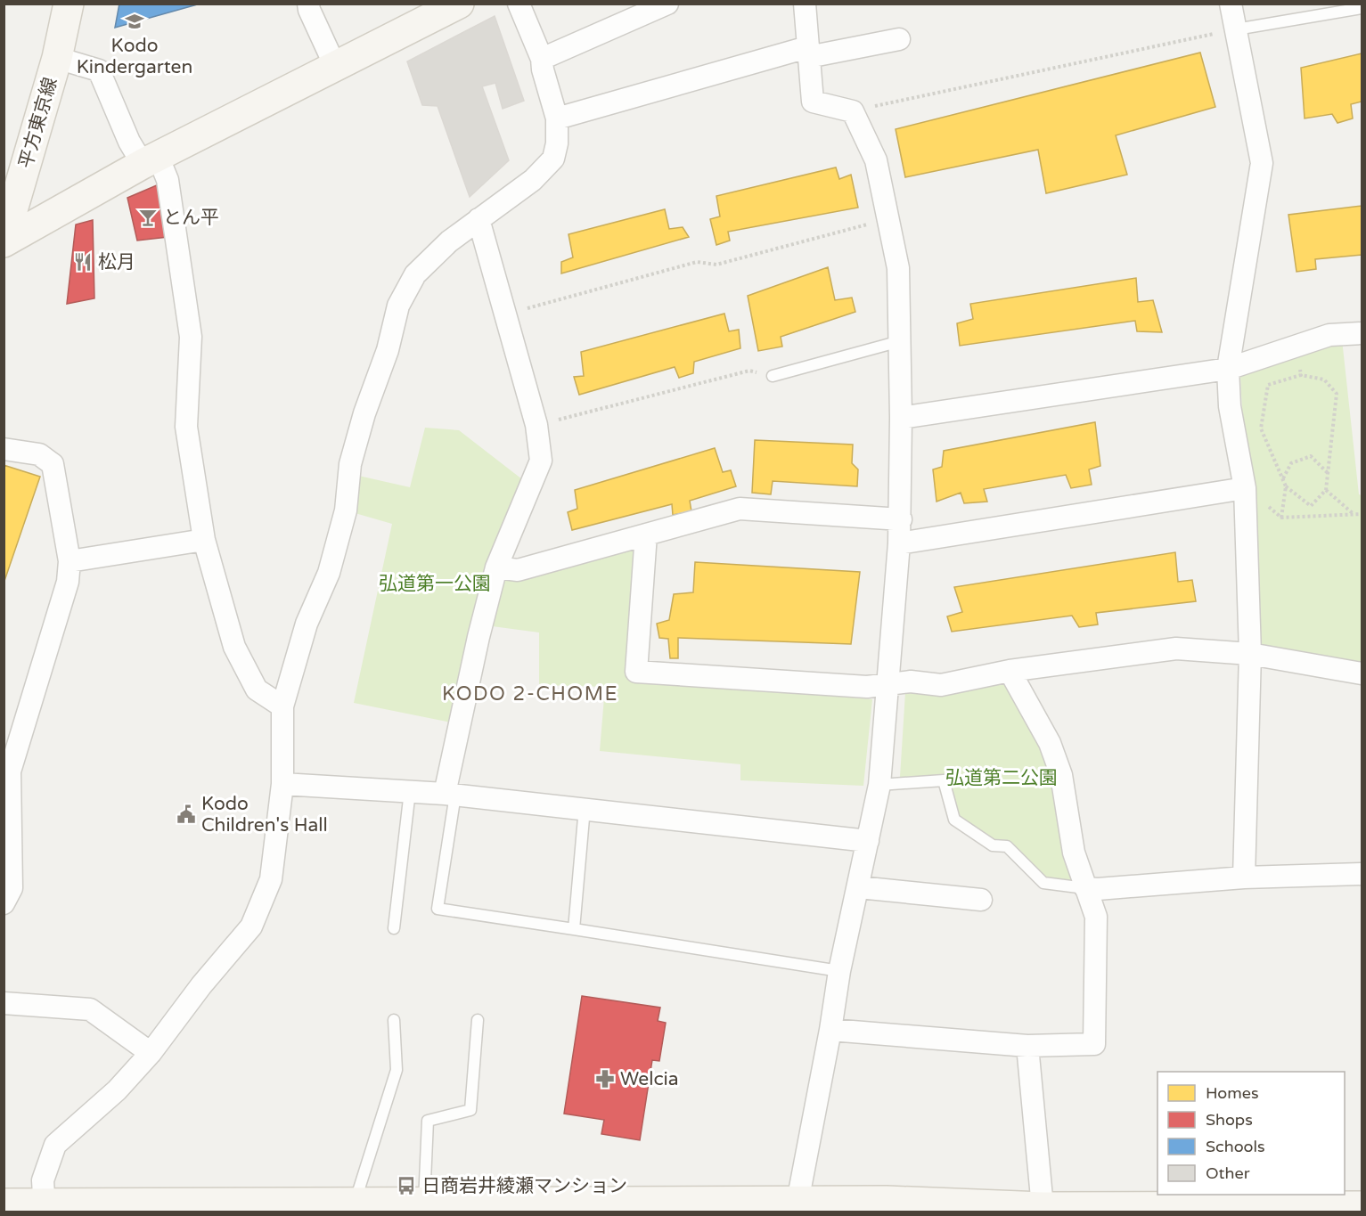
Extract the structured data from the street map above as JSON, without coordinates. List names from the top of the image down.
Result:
{
  "streets": {
    "street": ["平方東京線"]
  },
  "districts": ["KODO 2-CHOME"],
  "parks": ["弘道第一公園", "弘道第二公園"],
  "places": {
    "school or university": ["Kodo Kindergarten"],
    "bar": ["とん平"],
    "restaurant": ["松月"],
    "public building": ["Kodo Children's Hall"],
    "pharmacy": ["Welcia"],
    "bus stop": ["日商岩井綾瀬マンション"]
  },
  "legend": [
    "Homes",
    "Shops",
    "Schools",
    "Other"
  ]
}
